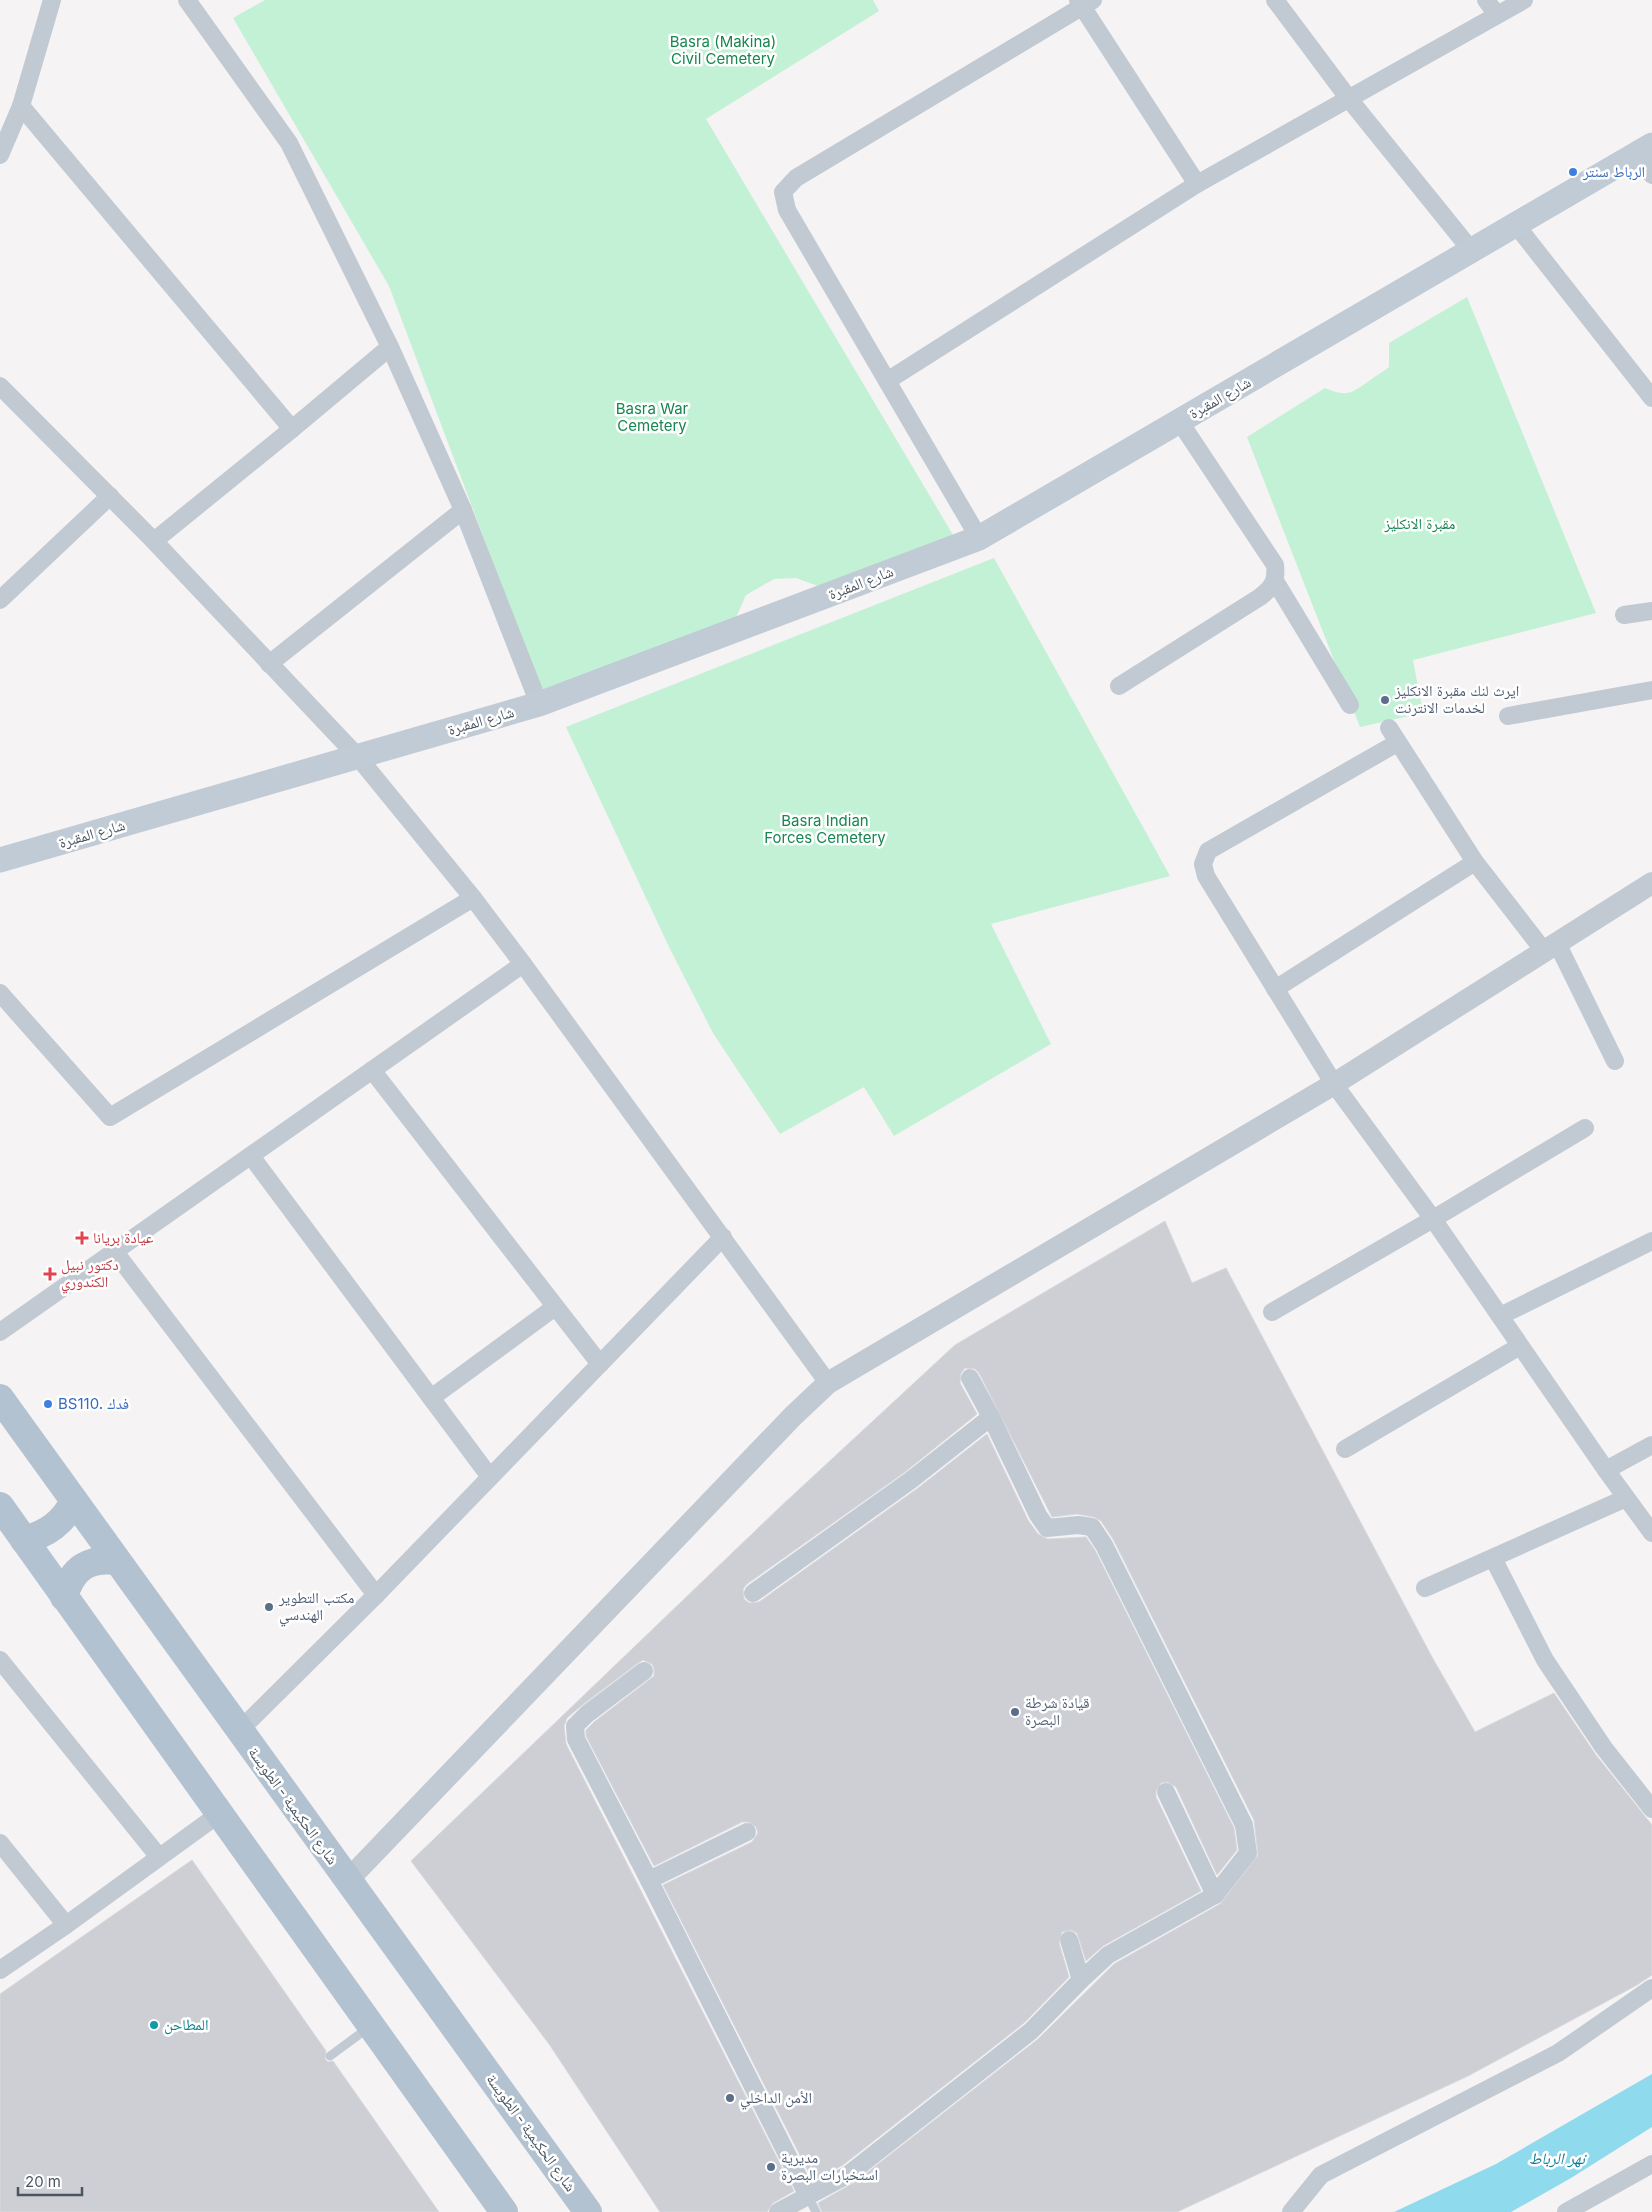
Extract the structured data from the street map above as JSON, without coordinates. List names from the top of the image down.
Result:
{
  "streets": {
    "main road": ["شارع المقبرة", "شارع الحكيمية - الطويسة"]
  },
  "water": ["نهر الرباط"],
  "parks": [
    "Basra (Makina) Civil Cemetery",
    "Basra War Cemetery",
    "مقبرة الانكليز",
    "Basra Indian Forces Cemetery"
  ],
  "places": {
    "other": [
      "الرباط سنتر",
      "ايرث لنك مقبرة الانكليز لخدمات الانترنت",
      "BS110. فدك",
      "مكتب التطوير الهندسي",
      "قيادة شرطة البصرة",
      "المطاحن",
      "الأمن الداخلي",
      "مديرية استخبارات البصرة"
    ],
    "health": ["عيادة بريانا", "دكتور نبيل الكندوري"]
  },
  "scale_bar": "20 m"
}
